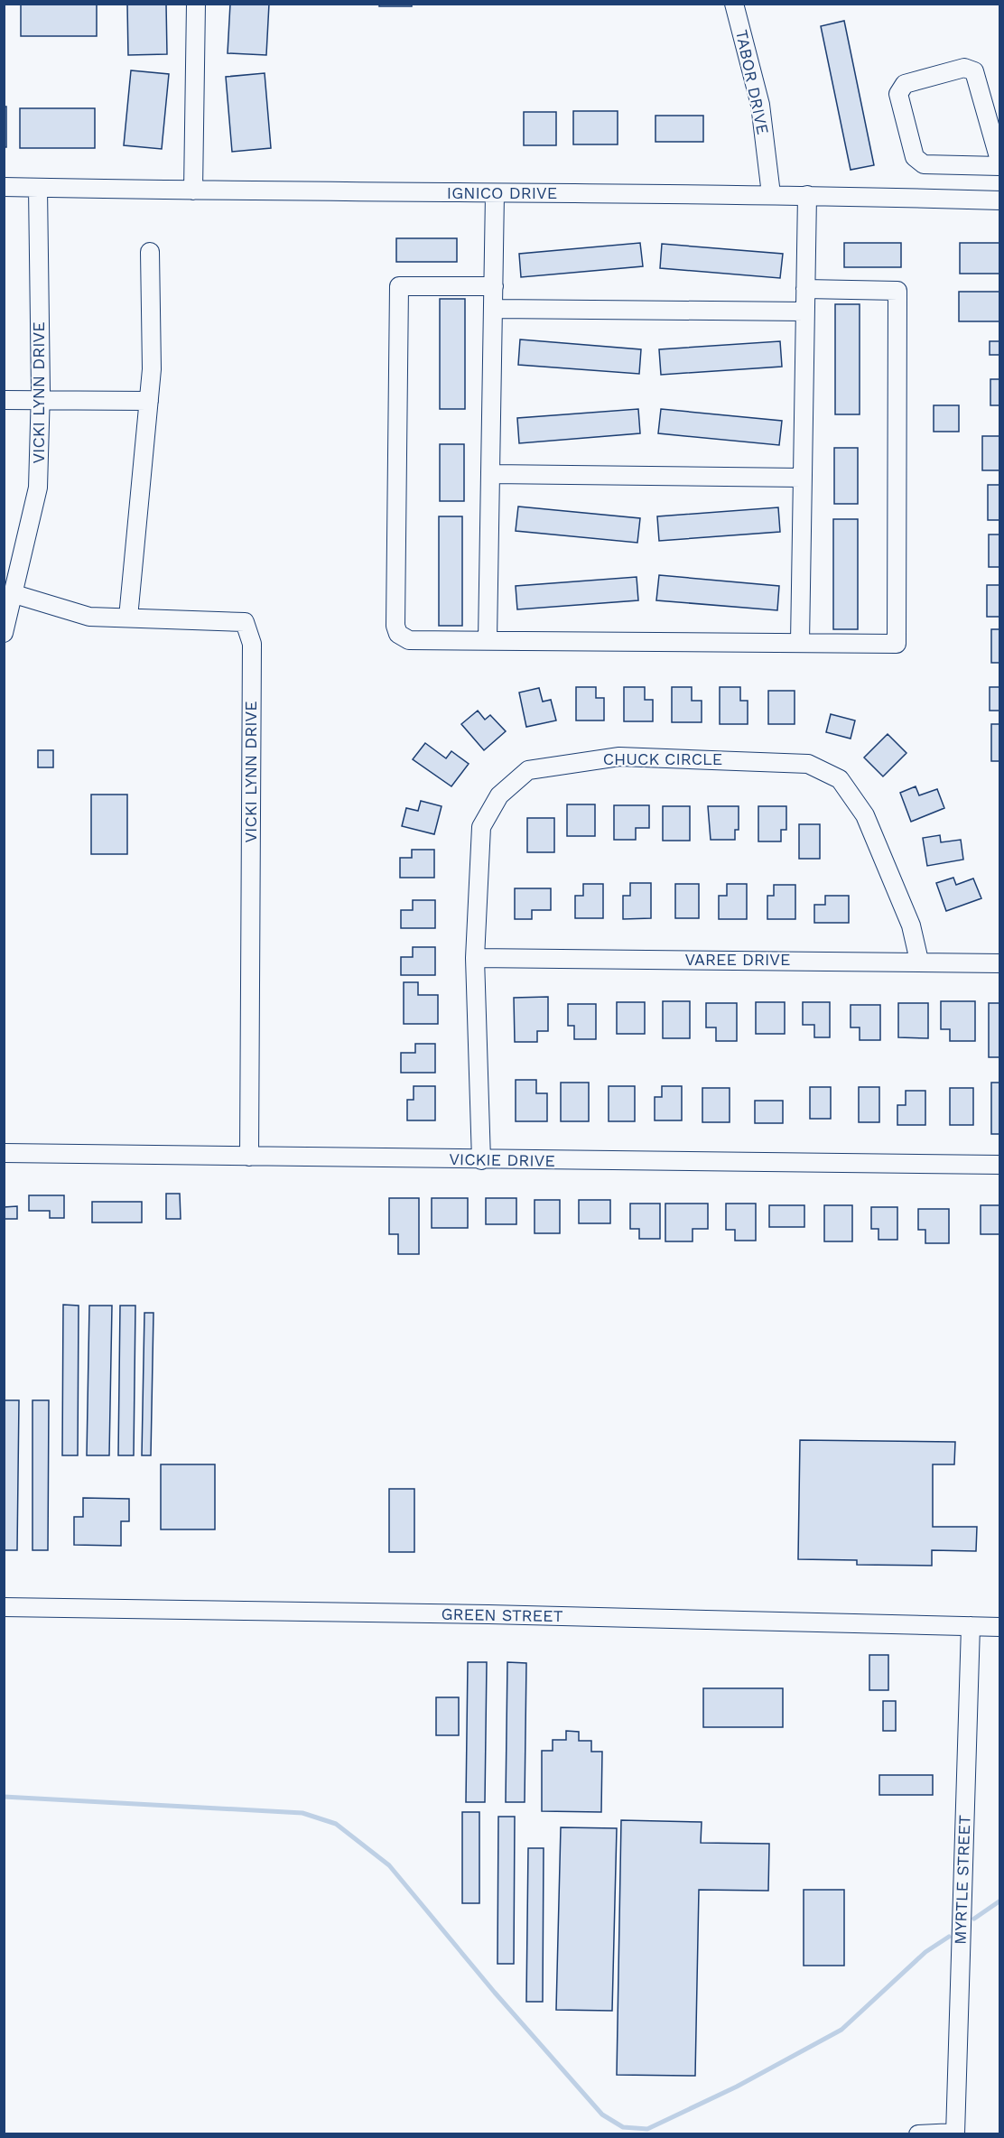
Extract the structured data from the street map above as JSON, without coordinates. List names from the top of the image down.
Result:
{
  "streets": {
    "street": [
      "TABOR DRIVE",
      "IGNICO DRIVE",
      "VICKI LYNN DRIVE",
      "CHUCK CIRCLE",
      "VAREE DRIVE",
      "VICKIE DRIVE",
      "GREEN STREET",
      "MYRTLE STREET"
    ]
  },
  "crossings": [
    ["TABOR DRIVE", "IGNICO DRIVE"],
    ["IGNICO DRIVE", "VICKI LYNN DRIVE"],
    ["VICKI LYNN DRIVE", "VICKIE DRIVE"],
    ["CHUCK CIRCLE", "VAREE DRIVE"],
    ["CHUCK CIRCLE", "VICKIE DRIVE"],
    ["GREEN STREET", "MYRTLE STREET"]
  ]
}
